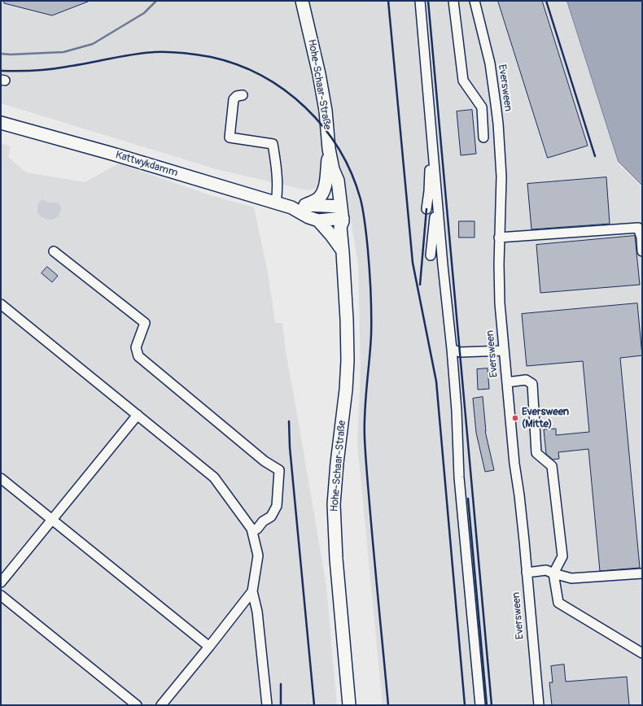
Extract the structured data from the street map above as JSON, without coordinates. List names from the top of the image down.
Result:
{
  "streets": {
    "main road": ["Hohe-Schaar-Straße", "Kattwykdamm"],
    "street": ["Eversween"]
  },
  "crossings": [
    ["Hohe-Schaar-Straße", "Kattwykdamm"]
  ],
  "places": ["Eversween (Mitte)"]
}
